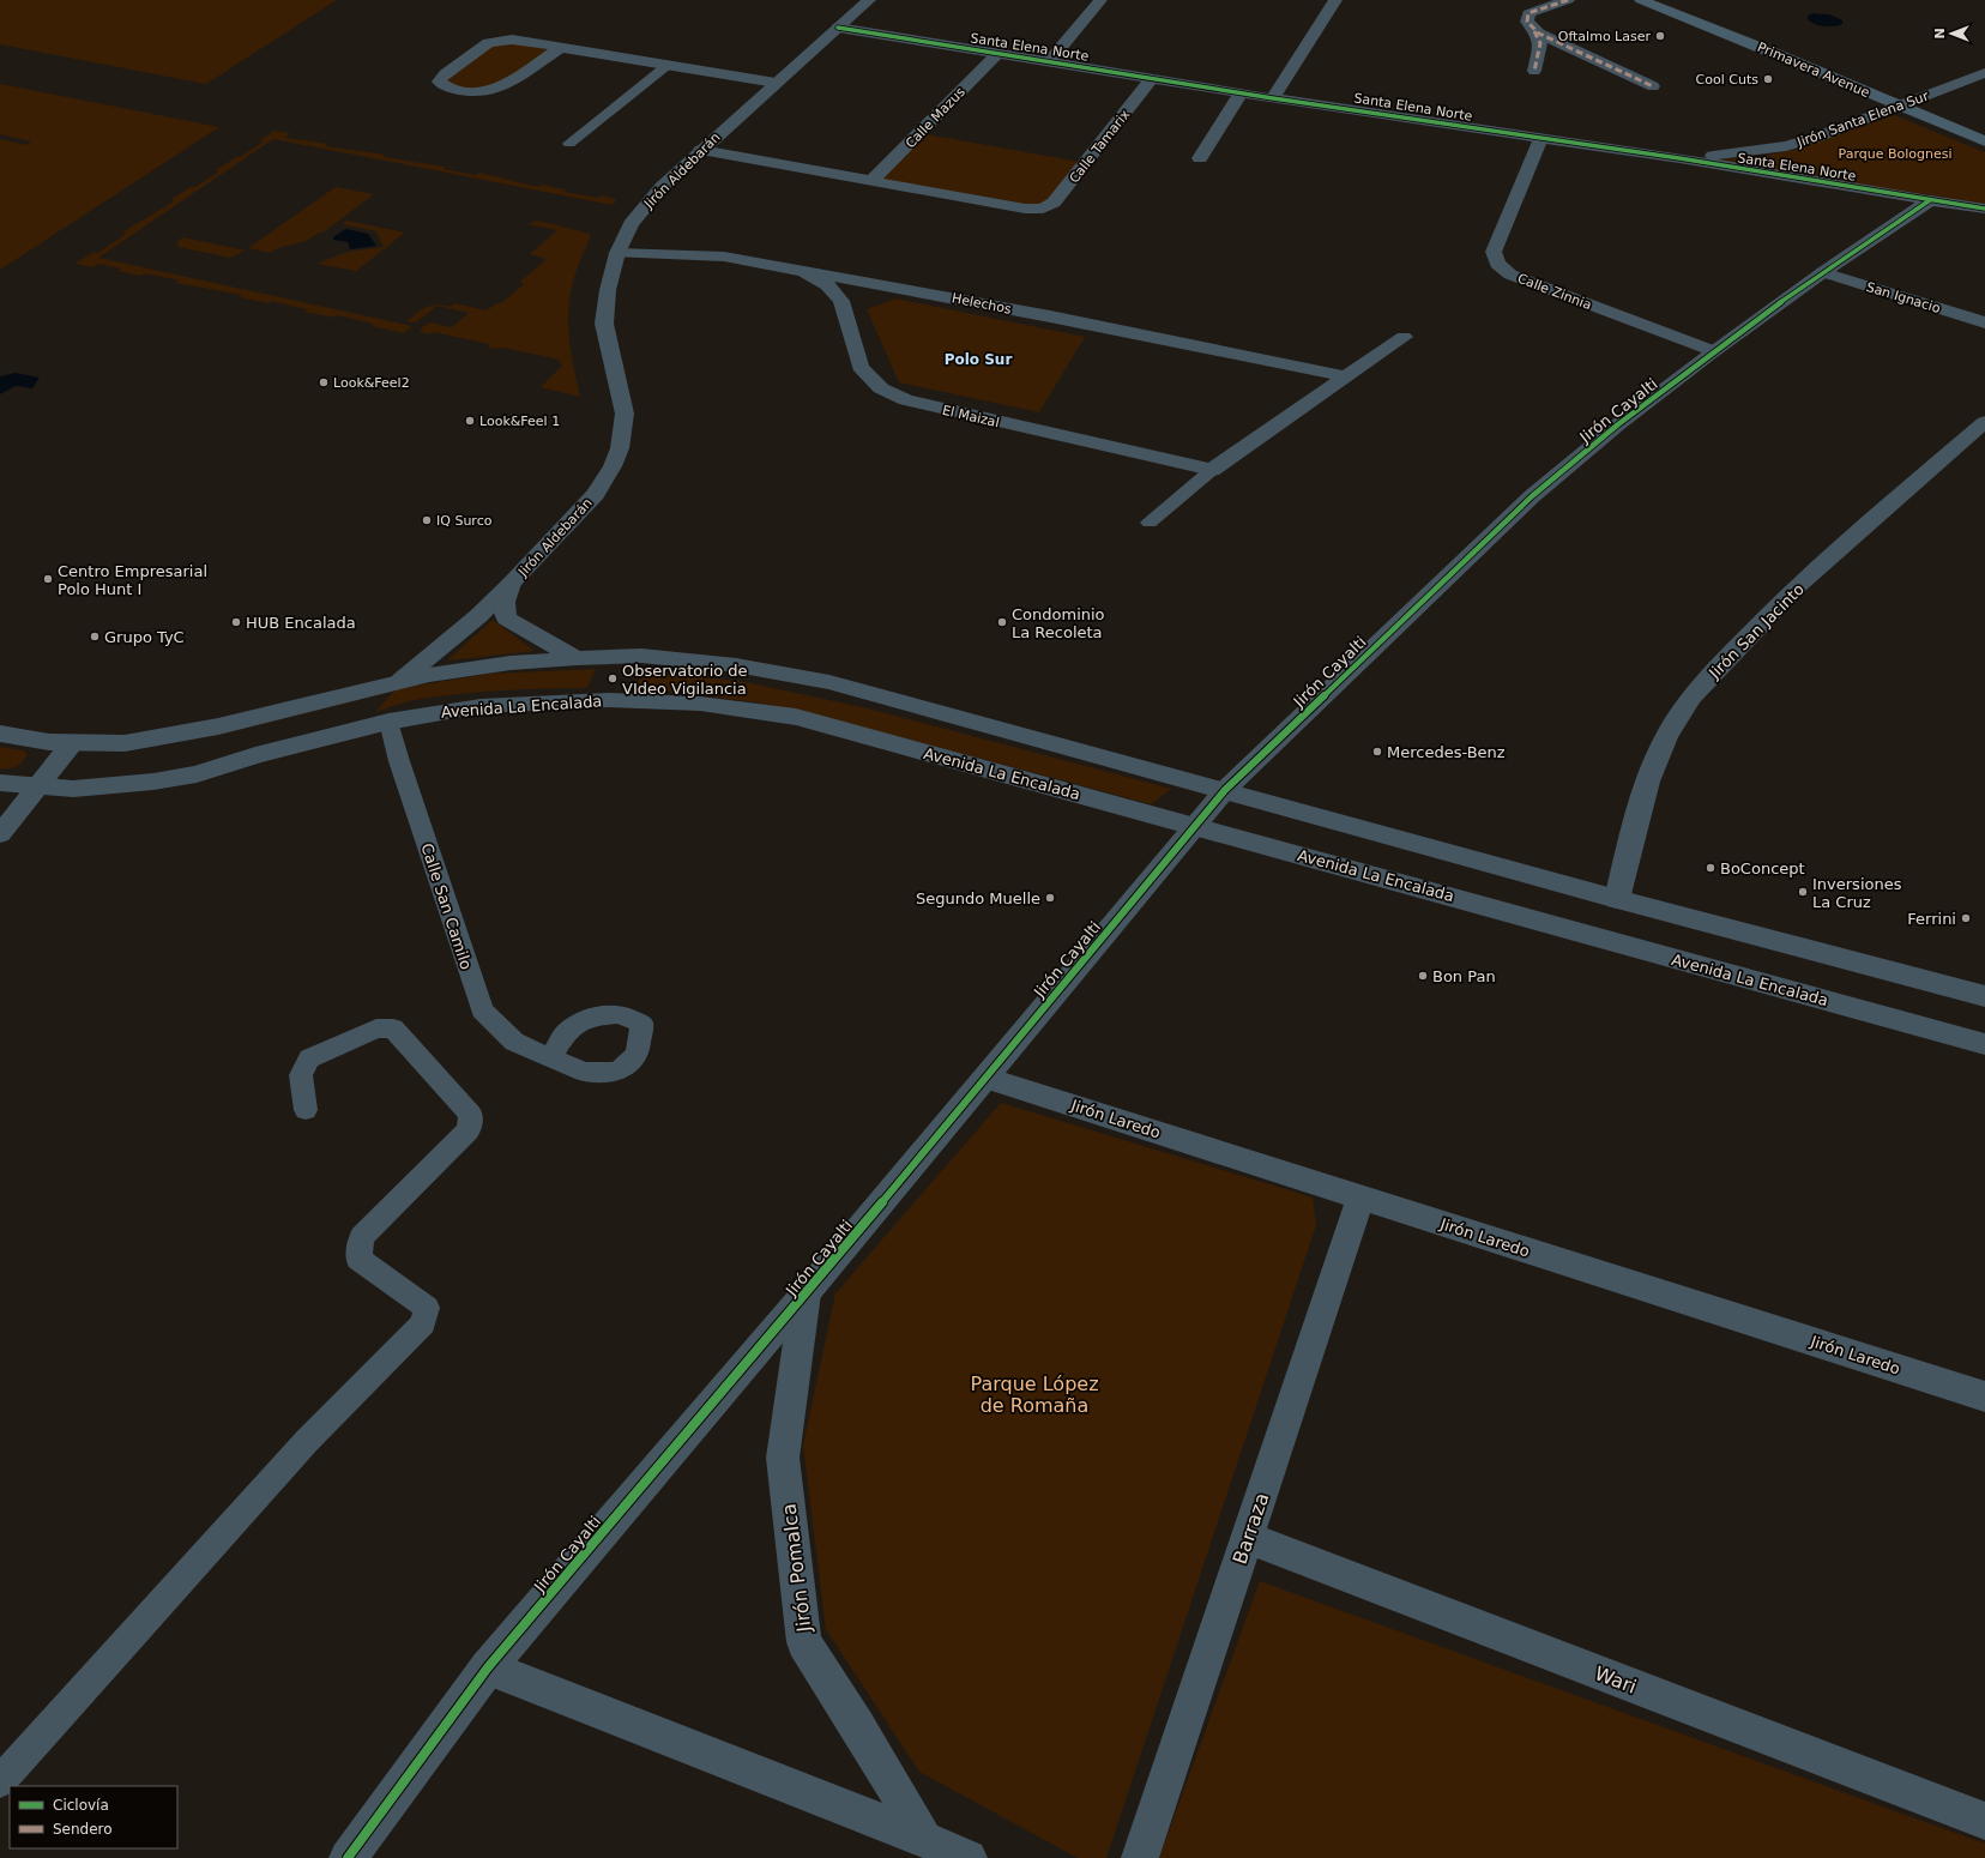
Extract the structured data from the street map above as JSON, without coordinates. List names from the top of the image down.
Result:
{
  "streets": {
    "main road": ["Primavera Avenue", "Avenida La Encalada"],
    "street": [
      "Santa Elena Norte",
      "Calle Mazus",
      "Jirón Santa Elena Sur",
      "Calle Tamarix",
      "Jirón Aldebarán",
      "Calle Zinnia",
      "San Ignacio",
      "Helechos",
      "Jirón Cayalti",
      "El Maizal",
      "Jirón San Jacinto",
      "Jirón Laredo",
      "Barraza",
      "Jirón Pomalca",
      "Wari"
    ],
    "lane": ["Calle San Camilo"]
  },
  "crossings": [
    ["Santa Elena Norte", "Calle Mazus"],
    ["Santa Elena Norte", "Jirón Santa Elena Sur"],
    ["Santa Elena Norte", "Calle Tamarix"],
    ["Santa Elena Norte", "Jirón Aldebarán"],
    ["Santa Elena Norte", "Calle Zinnia"],
    ["Santa Elena Norte", "Jirón Cayalti"],
    ["Primavera Avenue", "Jirón Santa Elena Sur"],
    ["Calle Mazus", "Calle Tamarix"],
    ["Jirón Aldebarán", "Helechos"],
    ["Calle Zinnia", "Jirón Cayalti"],
    ["San Ignacio", "Jirón Cayalti"],
    ["Helechos", "El Maizal"],
    ["Jirón Cayalti", "Avenida La Encalada"],
    ["Jirón Cayalti", "Jirón Laredo"],
    ["Jirón Cayalti", "Jirón Pomalca"],
    ["Avenida La Encalada", "Calle San Camilo"],
    ["Jirón Laredo", "Barraza"],
    ["Barraza", "Wari"]
  ],
  "districts": ["Polo Sur"],
  "parks": ["Parque Bolognesi", "Parque López de Romaña"],
  "places": [
    "Oftalmo Laser",
    "Cool Cuts",
    "Look&Feel2",
    "Look&Feel 1",
    "IQ Surco",
    "Centro Empresarial Polo Hunt I",
    "HUB Encalada",
    "Condominio La Recoleta",
    "Grupo TyC",
    "Observatorio de VIdeo Vigilancia",
    "Mercedes-Benz",
    "BoConcept",
    "Inversiones La Cruz",
    "Segundo Muelle",
    "Ferrini",
    "Bon Pan"
  ],
  "legend": ["Ciclovía", "Sendero"],
  "north": "left"
}
